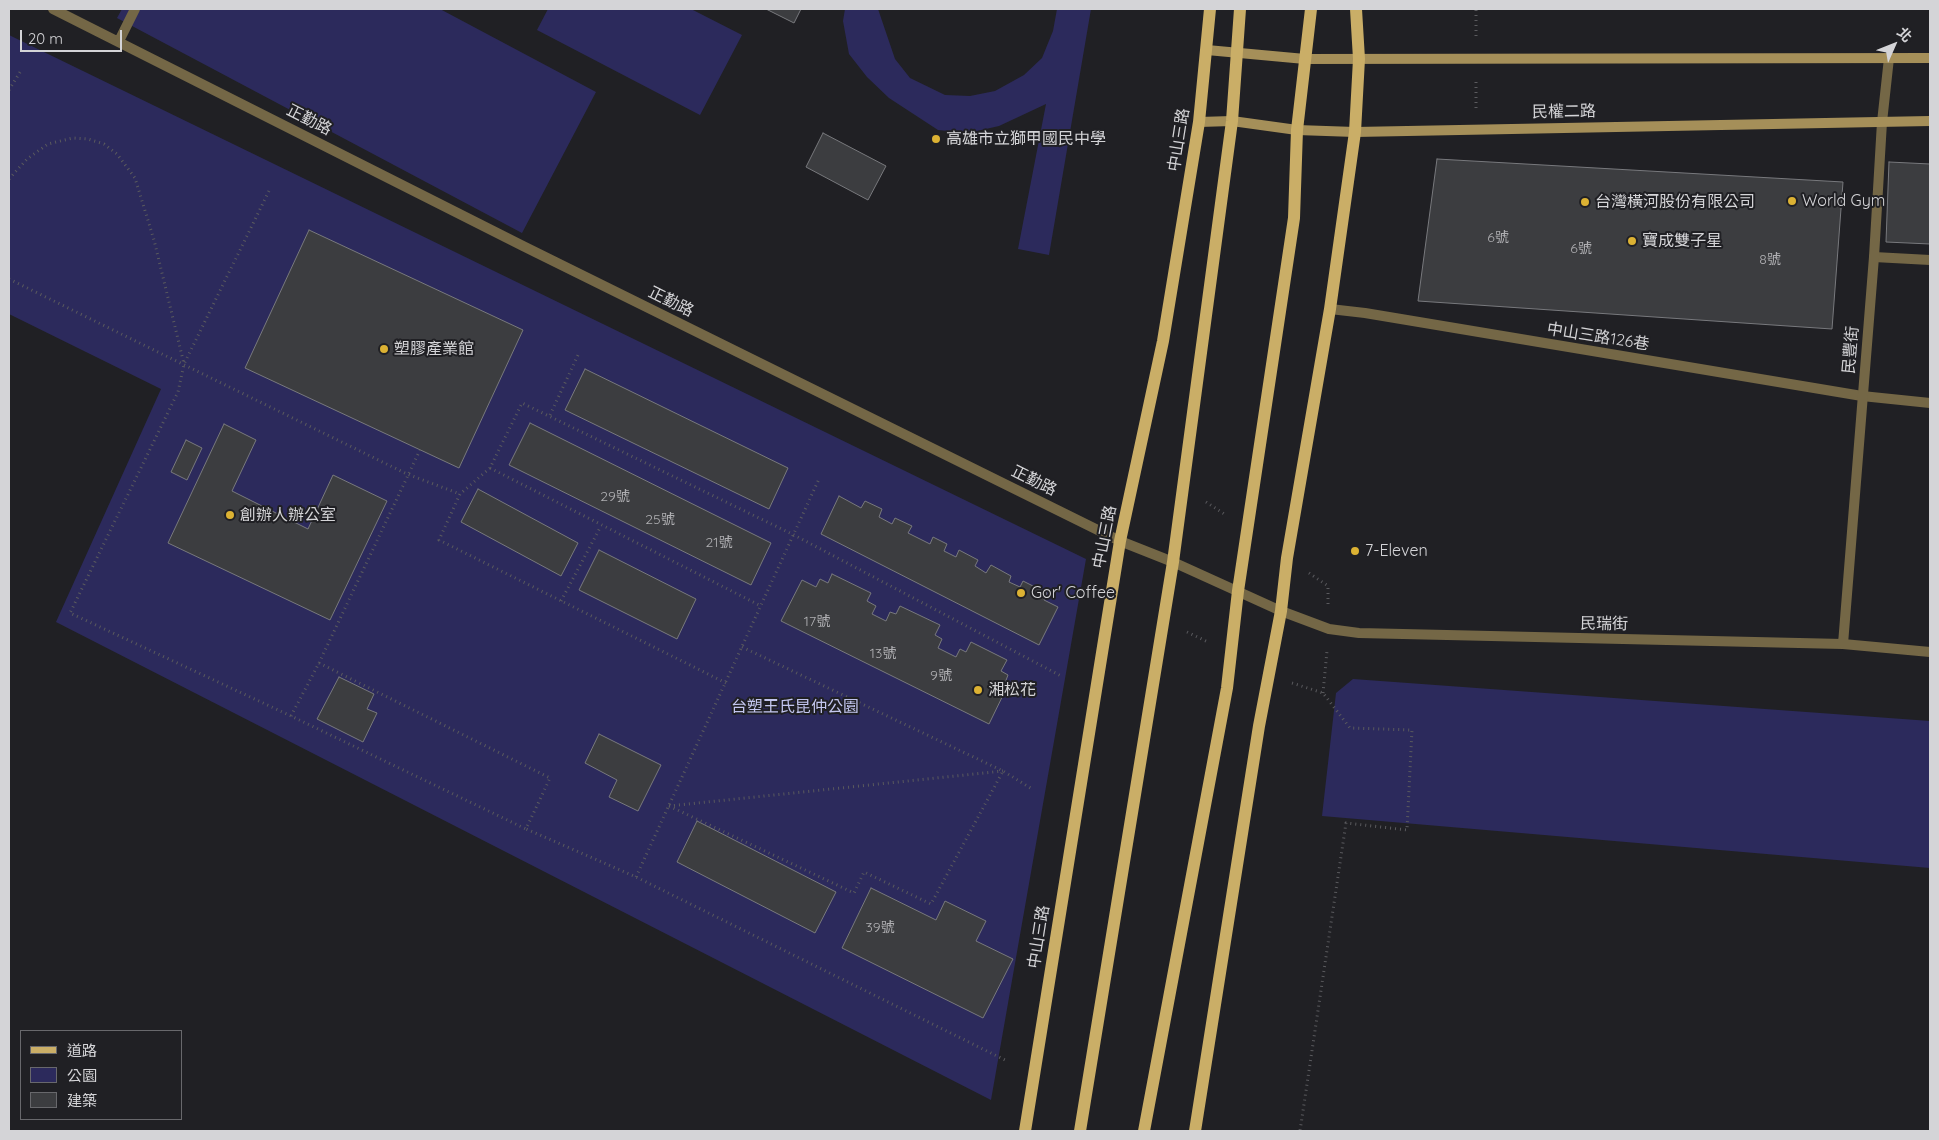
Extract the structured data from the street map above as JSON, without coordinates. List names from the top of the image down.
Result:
{
  "streets": {
    "main road": ["中山三路"],
    "street": [
      "民權二路",
      "正勤路",
      "中山三路126巷",
      "民豐街",
      "民瑞街"
    ]
  },
  "crossings": [
    ["民權二路", "中山三路"],
    ["民權二路", "民豐街"],
    ["正勤路", "中山三路"],
    ["正勤路", "民瑞街"],
    ["中山三路126巷", "民豐街"],
    ["民豐街", "民瑞街"]
  ],
  "parks": ["台塑王氏昆仲公園"],
  "places": [
    "高雄市立獅甲國民中學",
    "World Gym",
    "台灣橫河股份有限公司",
    "寶成雙子星",
    "塑膠產業館",
    "創辦人辦公室",
    "7-Eleven",
    "Gor' Coffee",
    "湘松花"
  ],
  "house_numbers": [
    "6號",
    "6號",
    "8號",
    "29號",
    "25號",
    "21號",
    "17號",
    "13號",
    "9號",
    "39號"
  ],
  "legend": ["道路", "公園", "建築"],
  "scale_bar": "20 m",
  "north": "top right"
}
